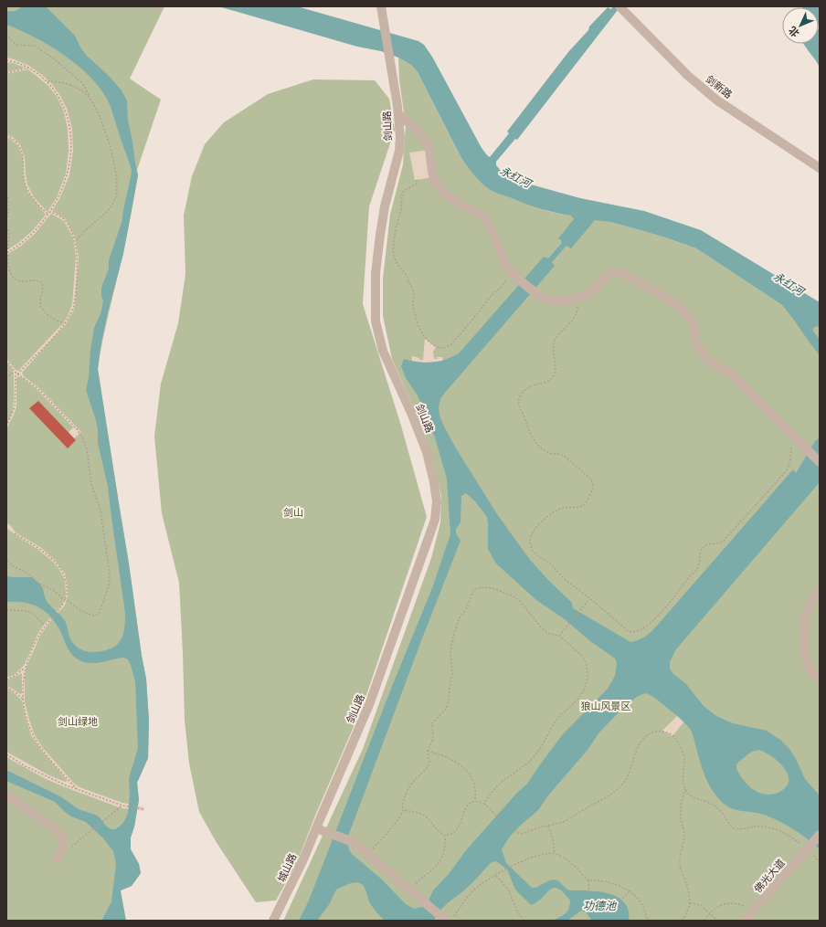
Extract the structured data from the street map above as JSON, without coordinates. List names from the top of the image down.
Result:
{
  "streets": {
    "street": [
      "剑新路",
      "剑山路",
      "城山路",
      "佛光大道"
    ]
  },
  "crossings": [
    ["剑山路", "城山路"]
  ],
  "water": ["永红河", "功德池"],
  "parks": ["剑山", "狼山风景区", "剑山绿地"],
  "north": "bottom left"
}
